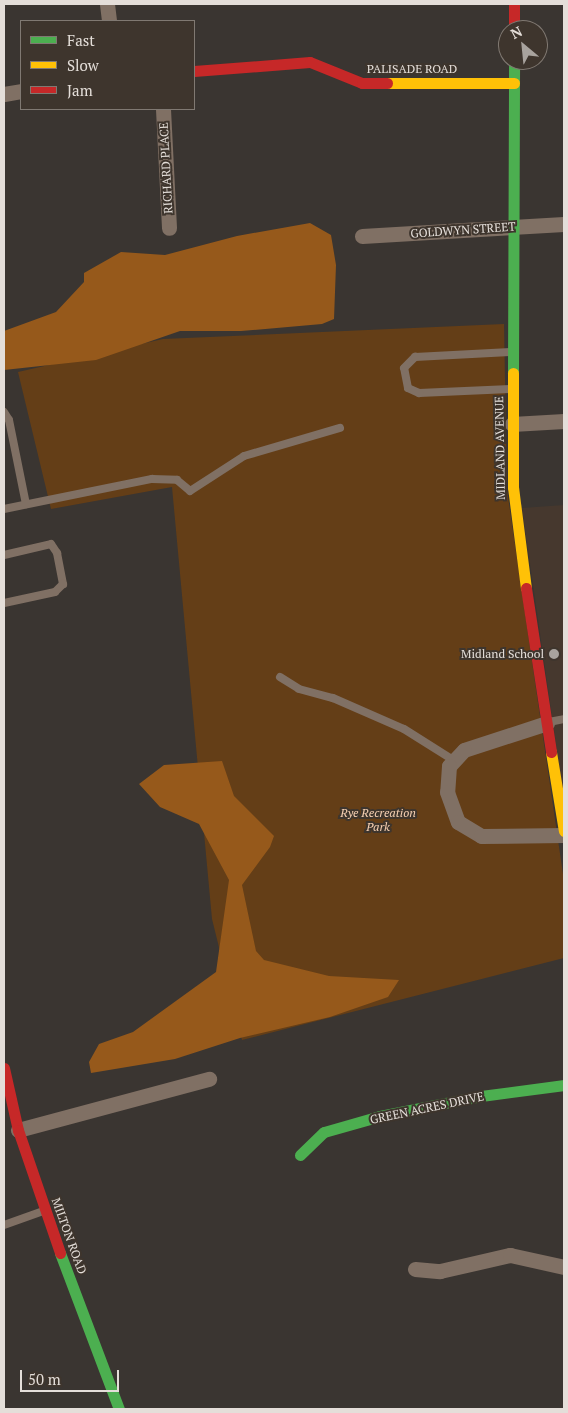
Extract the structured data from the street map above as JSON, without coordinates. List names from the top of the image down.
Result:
{
  "streets": {
    "street": [
      "PALISADE ROAD",
      "RICHARD PLACE",
      "GOLDWYN STREET",
      "MIDLAND AVENUE",
      "GREEN ACRES DRIVE",
      "MILTON ROAD"
    ]
  },
  "crossings": [
    ["PALISADE ROAD", "MIDLAND AVENUE"],
    ["GOLDWYN STREET", "MIDLAND AVENUE"]
  ],
  "parks": ["Rye Recreation Park"],
  "places": ["Midland School"],
  "legend": ["Fast", "Slow", "Jam"],
  "scale_bar": "50 m",
  "north": "top left"
}
